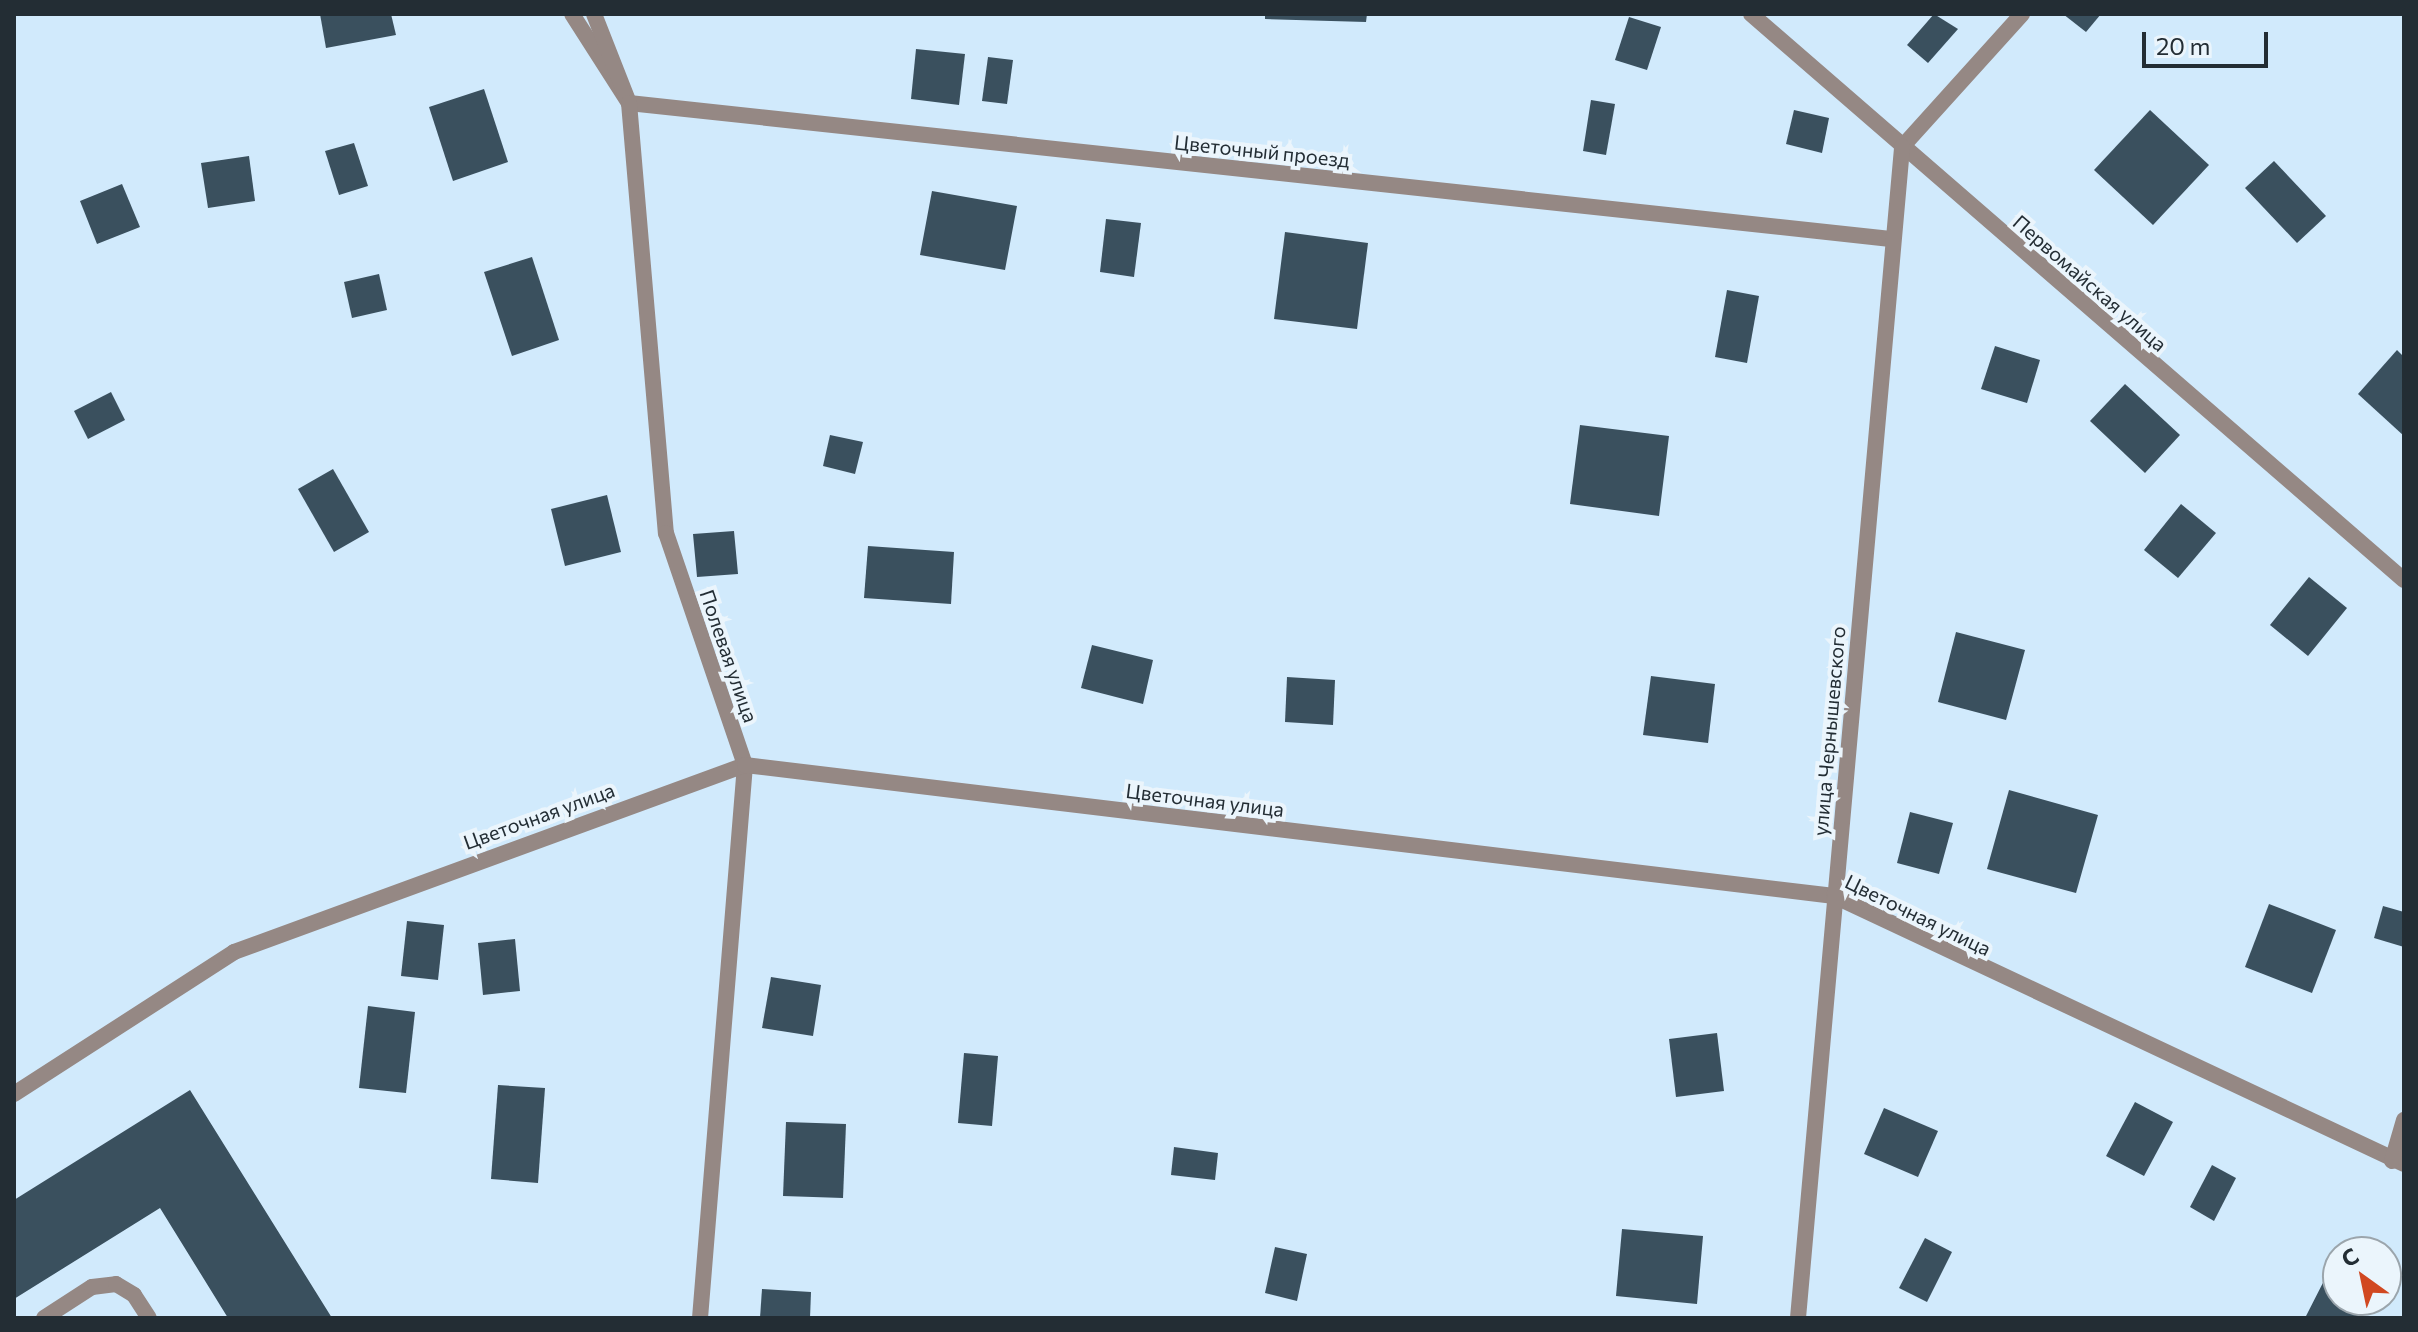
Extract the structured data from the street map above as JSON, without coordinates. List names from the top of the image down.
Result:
{
  "streets": {
    "street": [
      "Цветочный проезд",
      "Первомайская улица",
      "Полевая улица",
      "улица Чернышевского",
      "Цветочная улица"
    ]
  },
  "crossings": [
    ["Цветочный проезд", "Полевая улица"],
    ["Цветочный проезд", "улица Чернышевского"],
    ["Первомайская улица", "улица Чернышевского"],
    ["Полевая улица", "Цветочная улица"],
    ["улица Чернышевского", "Цветочная улица"]
  ],
  "scale_bar": "20 m",
  "north": "top left"
}
